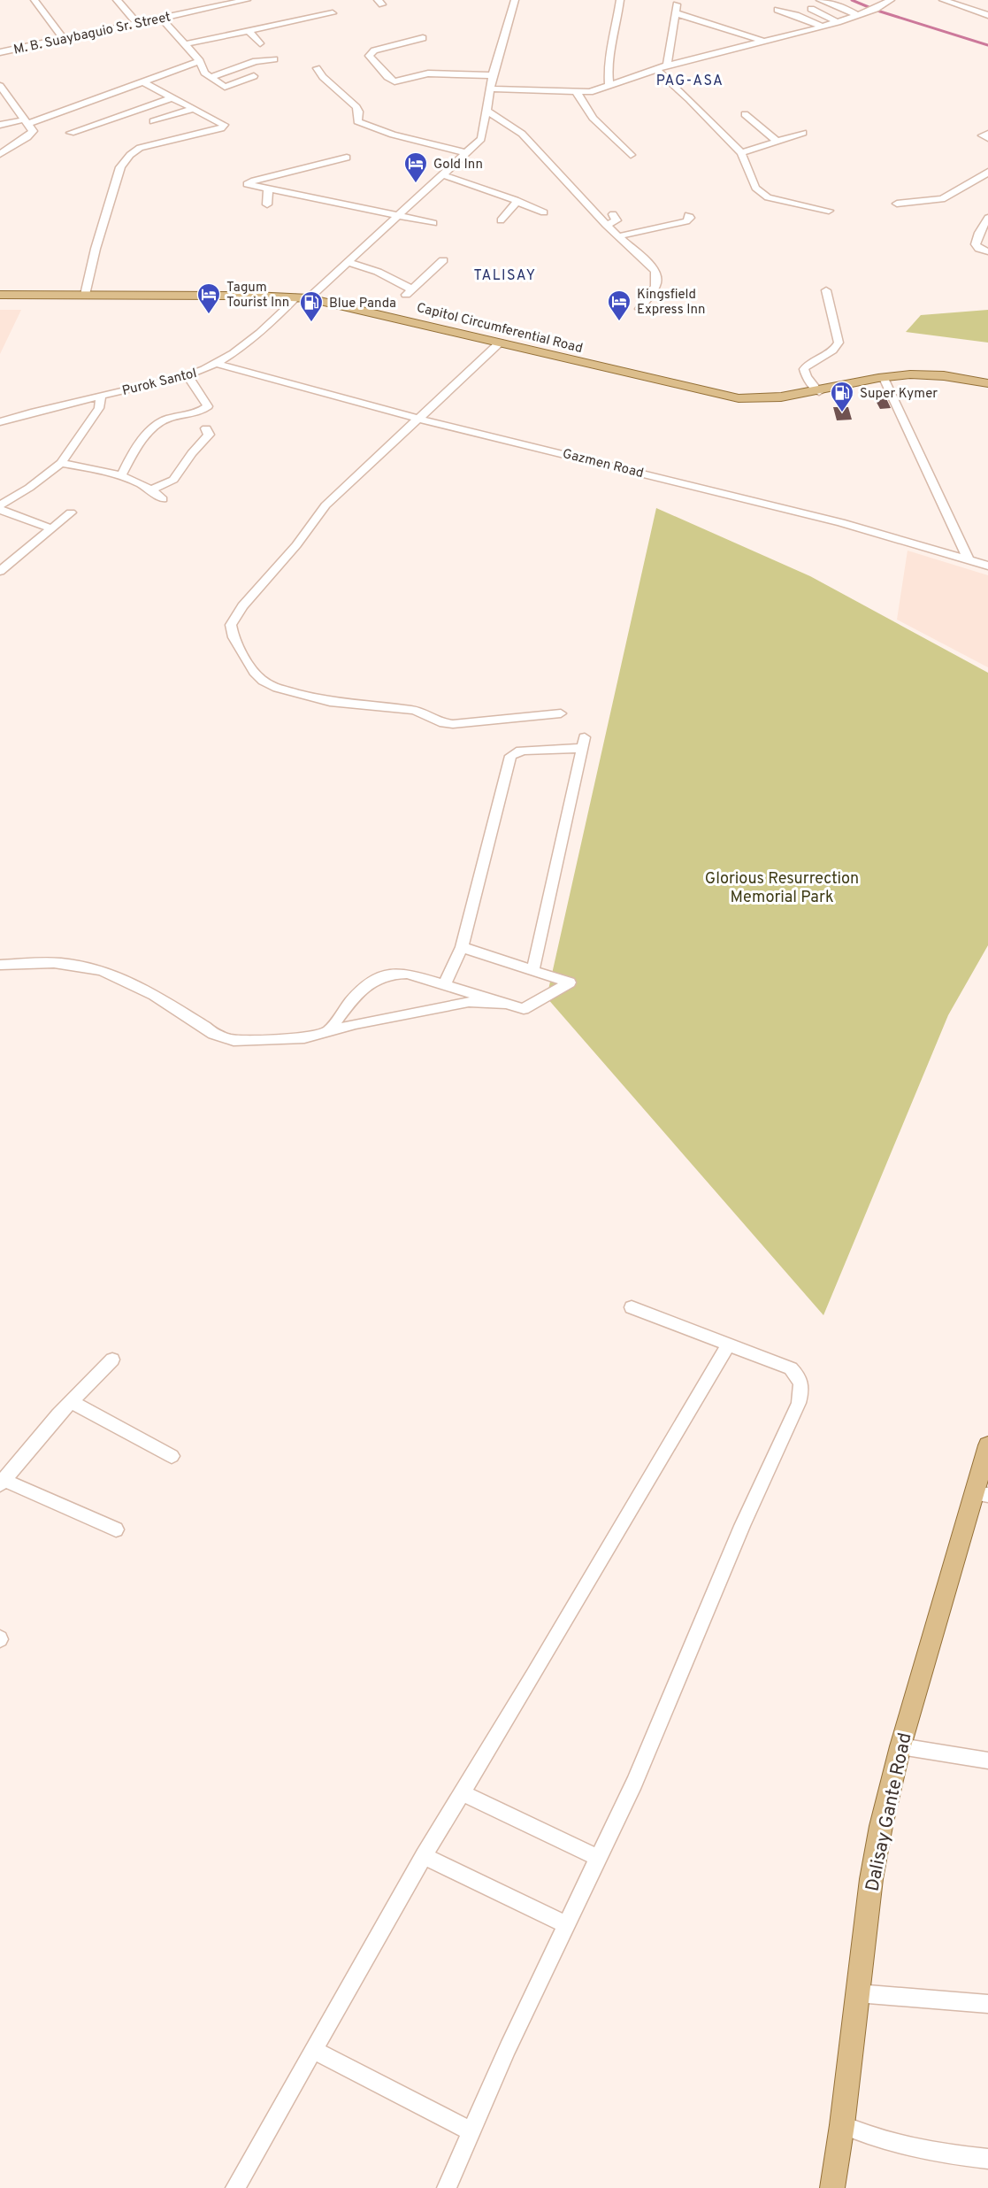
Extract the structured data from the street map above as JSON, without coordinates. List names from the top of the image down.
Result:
{
  "streets": {
    "main road": ["Capitol Circumferential Road", "Dalisay Gante Road"],
    "street": ["M. B. Suaybaguio Sr. Street", "Purok Santol", "Gazmen Road"]
  },
  "crossings": [
    ["Capitol Circumferential Road", "Purok Santol"],
    ["Purok Santol", "Gazmen Road"]
  ],
  "districts": ["PAG-ASA", "TALISAY"],
  "parks": ["Glorious Resurrection Memorial Park"],
  "places": {
    "hotel": ["Gold Inn", "Tagum Tourist Inn", "Kingsfield Express Inn"],
    "fuel station": ["Blue Panda", "Super Kymer"]
  }
}
